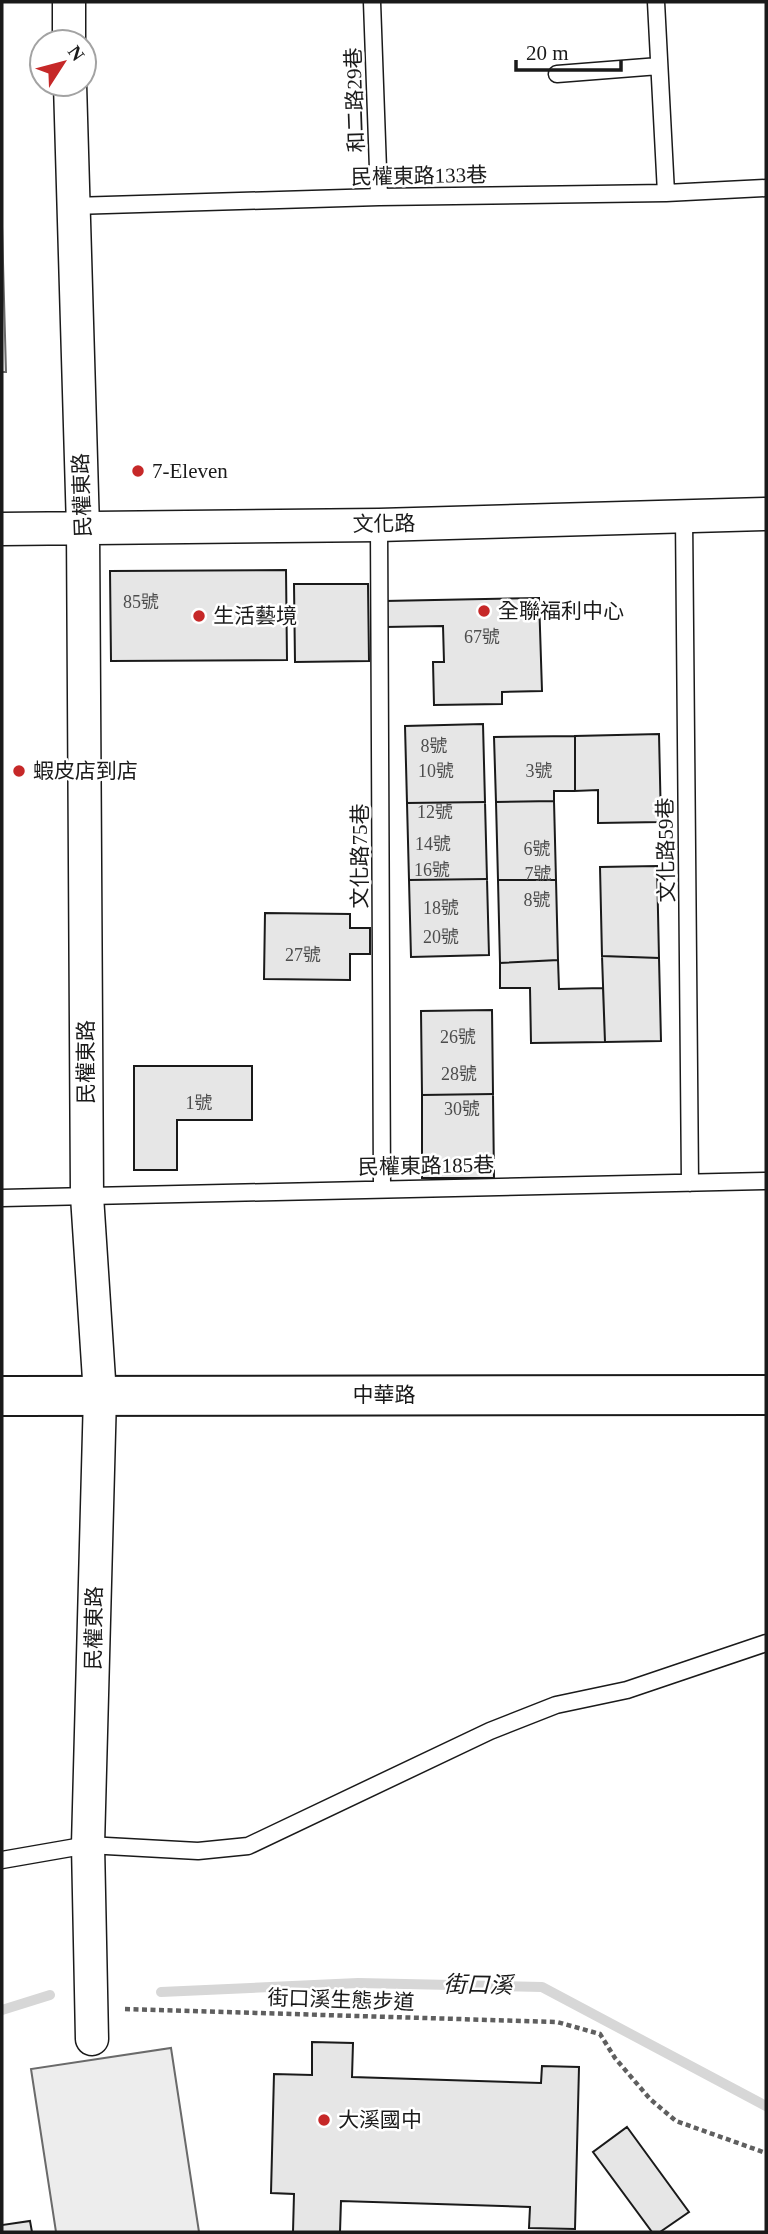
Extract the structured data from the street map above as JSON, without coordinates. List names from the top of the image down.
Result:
{
  "streets": {
    "street": ["民權東路", "文化路", "中華路"],
    "lane": [
      "和二路29巷",
      "民權東路133巷",
      "文化路59巷",
      "文化路75巷",
      "民權東路185巷"
    ],
    "path": ["街口溪生態步道"]
  },
  "crossings": [
    ["和二路29巷", "民權東路133巷"],
    ["民權東路133巷", "民權東路"],
    ["民權東路", "文化路"],
    ["民權東路", "民權東路185巷"],
    ["民權東路", "中華路"],
    ["文化路", "文化路59巷"],
    ["文化路", "文化路75巷"],
    ["文化路59巷", "民權東路185巷"],
    ["文化路75巷", "民權東路185巷"]
  ],
  "water": ["街口溪"],
  "places": [
    "7-Eleven",
    "全聯福利中心",
    "生活藝境",
    "蝦皮店到店",
    "大溪國中"
  ],
  "house_numbers": [
    "85號",
    "67號",
    "8號",
    "10號",
    "3號",
    "12號",
    "14號",
    "6號",
    "16號",
    "7號",
    "8號",
    "18號",
    "20號",
    "27號",
    "26號",
    "28號",
    "1號",
    "30號"
  ],
  "scale_bar": "20 m",
  "north": "top right"
}
